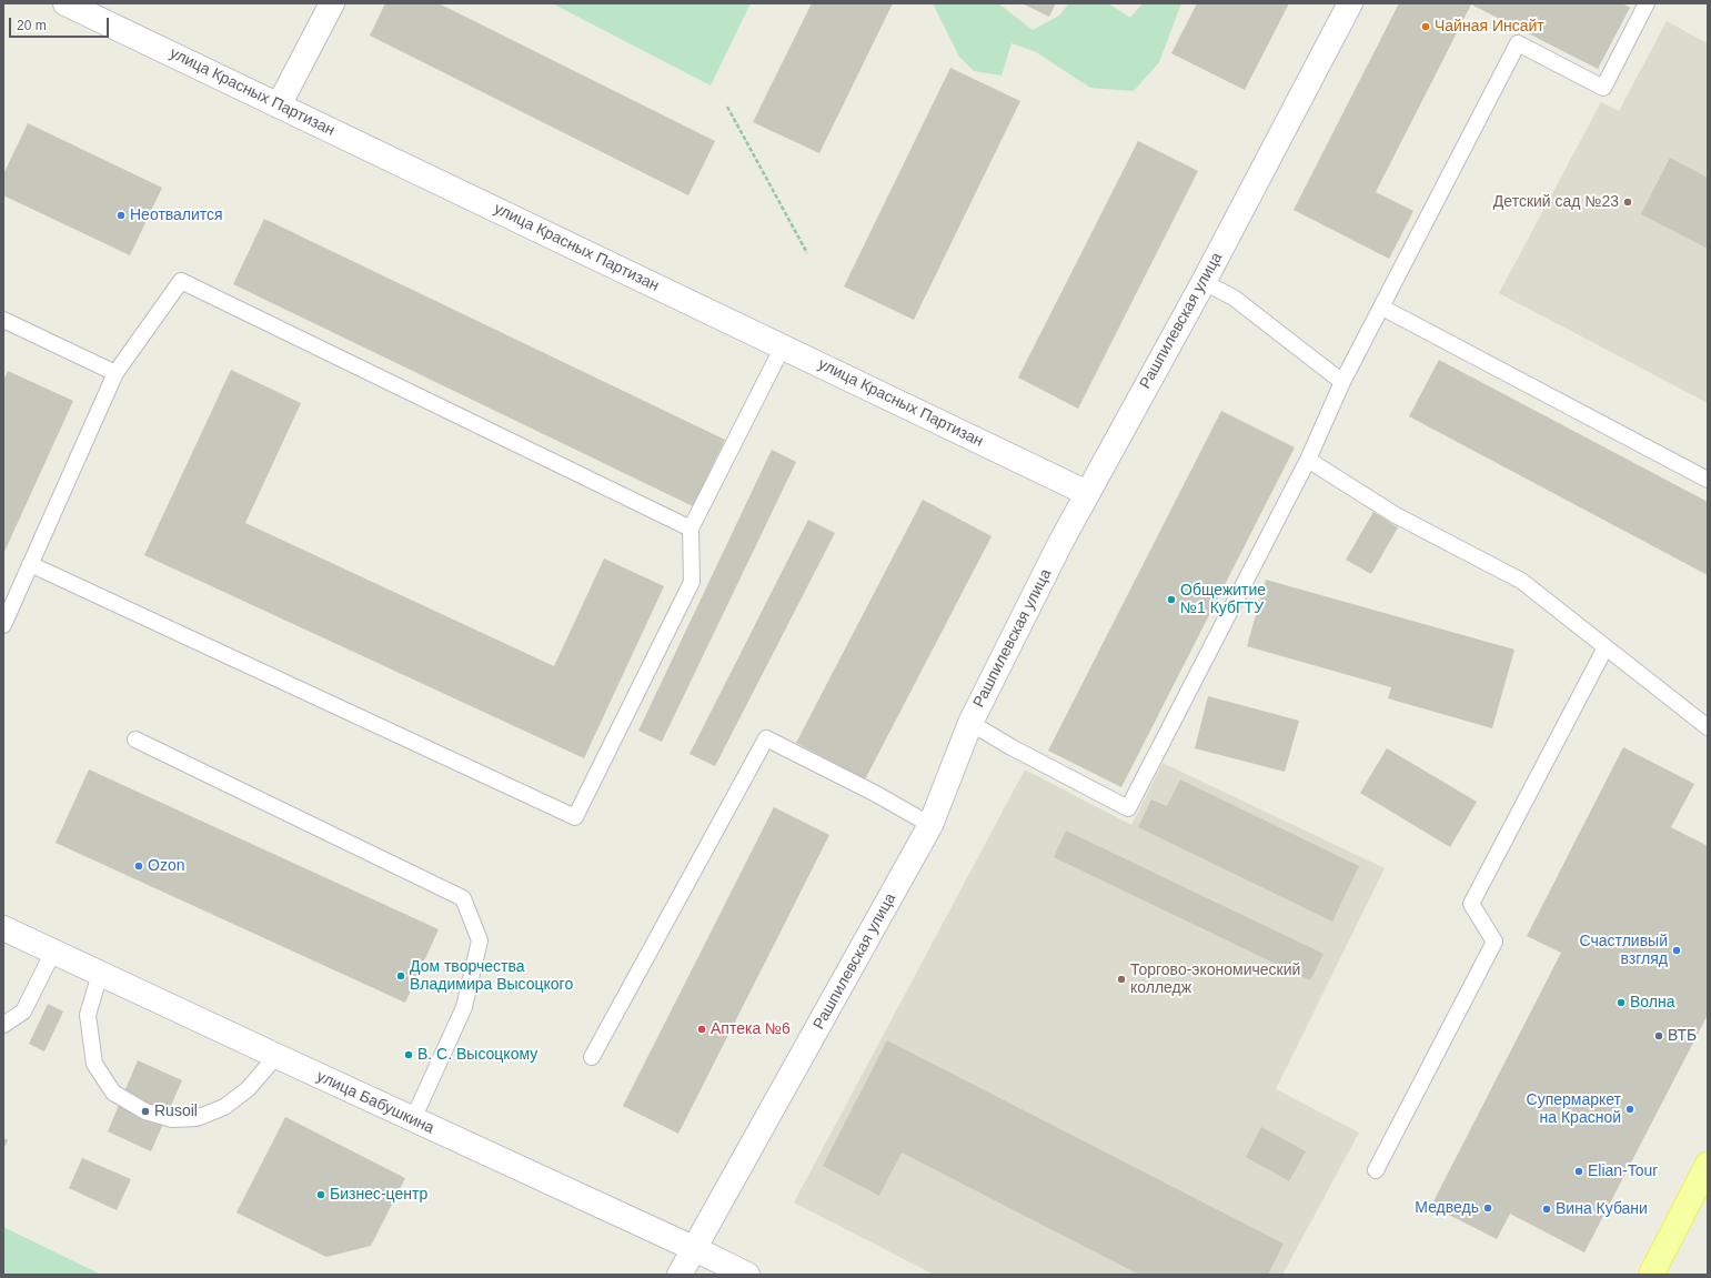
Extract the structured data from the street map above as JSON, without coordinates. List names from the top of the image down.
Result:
{
  "streets": {
    "street": ["улица Красных Партизан", "Рашпилевская улица", "улица Бабушкина"]
  },
  "crossings": [
    ["улица Красных Партизан", "Рашпилевская улица"],
    ["Рашпилевская улица", "улица Бабушкина"]
  ],
  "places": [
    "Чайная Инсайт",
    "Детский сад №23",
    "Неотвалится",
    "Общежитие №1 КубГТУ",
    "Ozon",
    "Счастливый взгляд",
    "Дом творчества Владимира Высоцкого",
    "Торгово-экономический колледж",
    "Волна",
    "Аптека №6",
    "ВТБ",
    "В. С. Высоцкому",
    "Супермаркет на Красной",
    "Rusoil",
    "Elian-Tour",
    "Бизнес-центр",
    "Медведь",
    "Вина Кубани"
  ],
  "scale_bar": "20 m"
}
